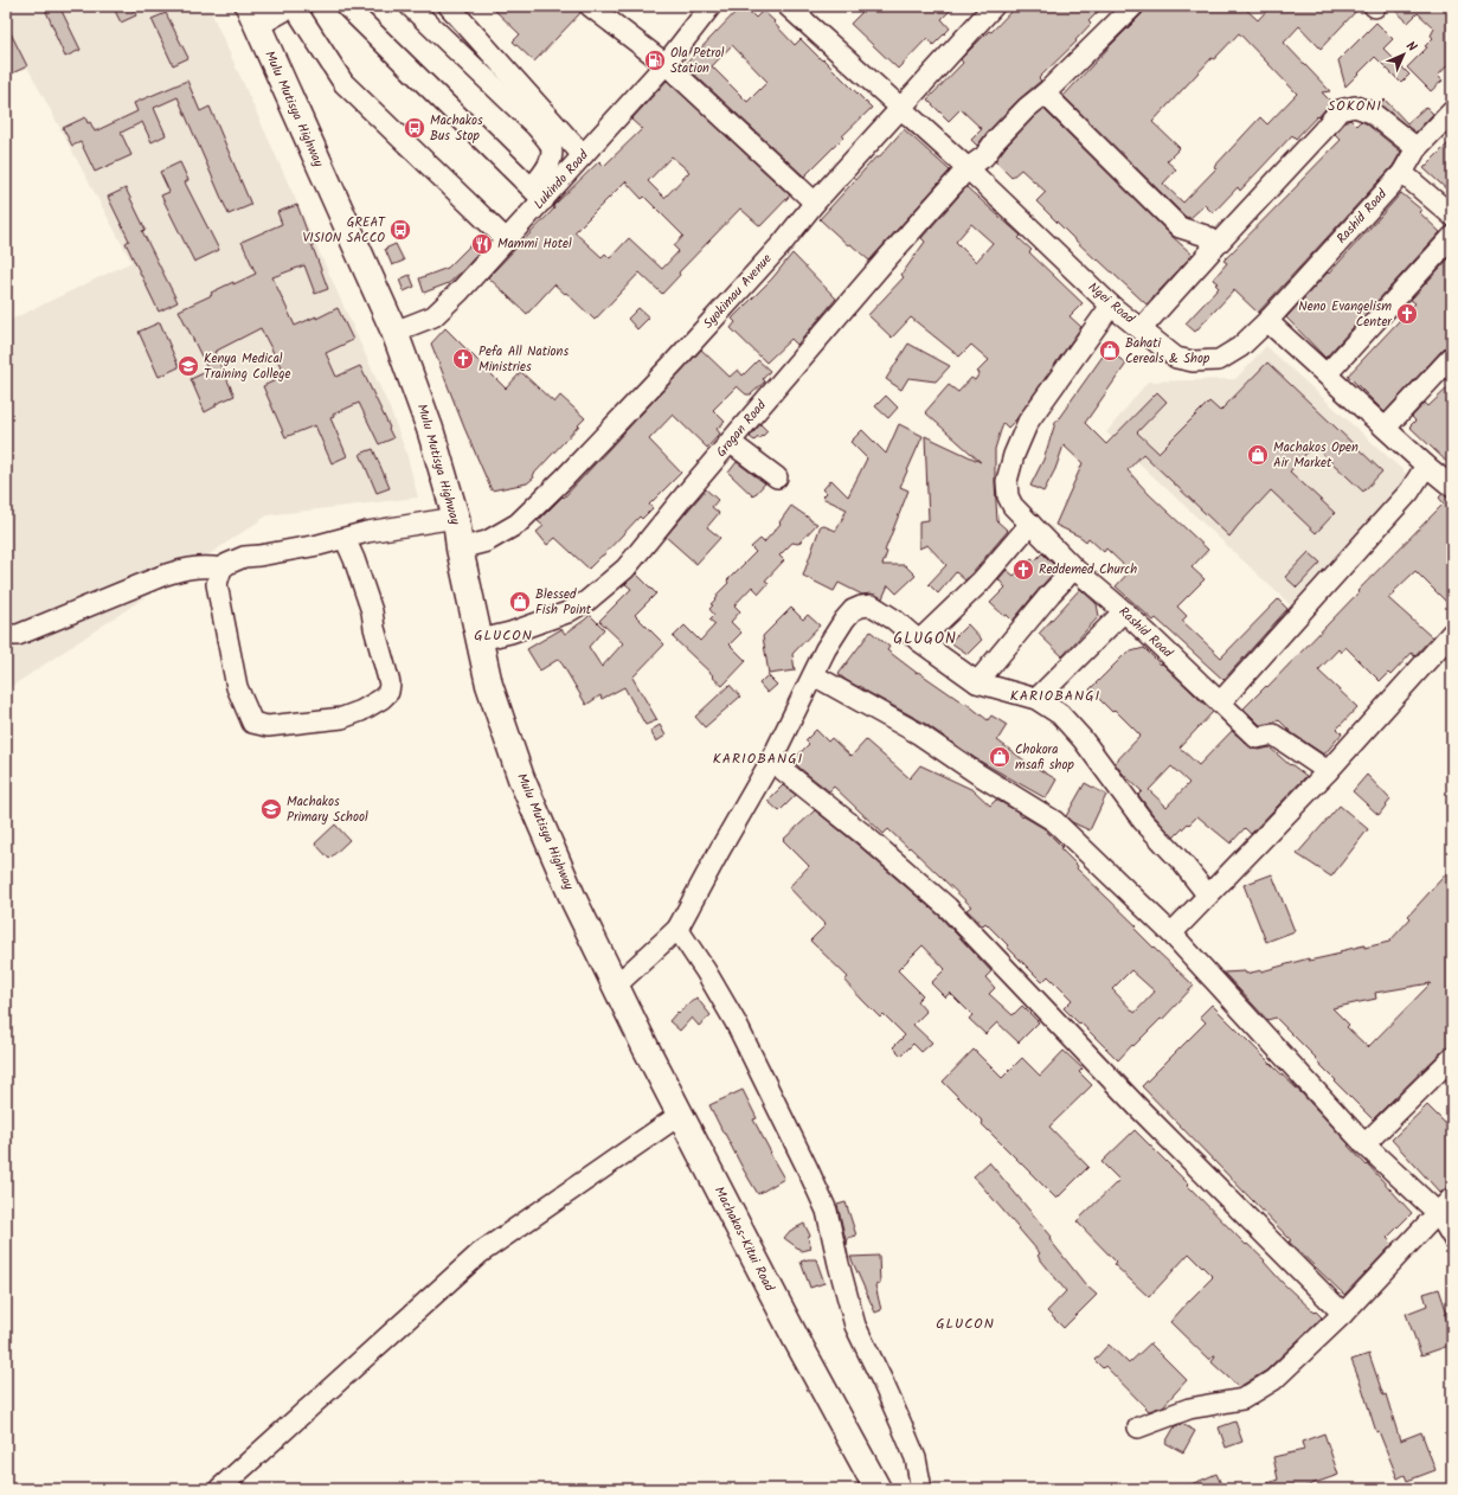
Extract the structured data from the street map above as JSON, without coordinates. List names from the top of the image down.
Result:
{
  "streets": {
    "highway": ["Mulu Mutisya Highway", "Machakos-Kitui Road"],
    "street": [
      "Lukindo Road",
      "Rashid Road",
      "Syokimau Avenue",
      "Ngei Road",
      "Grogan Road"
    ]
  },
  "crossings": [
    ["Mulu Mutisya Highway", "Lukindo Road"],
    ["Mulu Mutisya Highway", "Syokimau Avenue"],
    ["Mulu Mutisya Highway", "Grogan Road"],
    ["Mulu Mutisya Highway", "Machakos-Kitui Road"],
    ["Rashid Road", "Ngei Road"],
    ["Syokimau Avenue", "Ngei Road"],
    ["Ngei Road", "Grogan Road"]
  ],
  "districts": [
    "SOKONI",
    "GLUCON",
    "GLUGON",
    "KARIOBANGI",
    "KARIOBANGI",
    "GLUCON"
  ],
  "places": {
    "fuel station": ["Ola Petrol Station"],
    "bus stop": ["Machakos Bus Stop", "GREAT VISION SACCO"],
    "restaurant": ["Mammi Hotel"],
    "church": ["Neno Evangelism Center", "Pefa All Nations Ministries", "Reddemed Church"],
    "shop": [
      "Bahati Cereals & Shop",
      "Machakos Open Air Market",
      "Blessed Fish Point",
      "Chokora msafi shop"
    ],
    "school or university": ["Kenya Medical Training College", "Machakos Primary School"]
  },
  "north": "top right"
}
